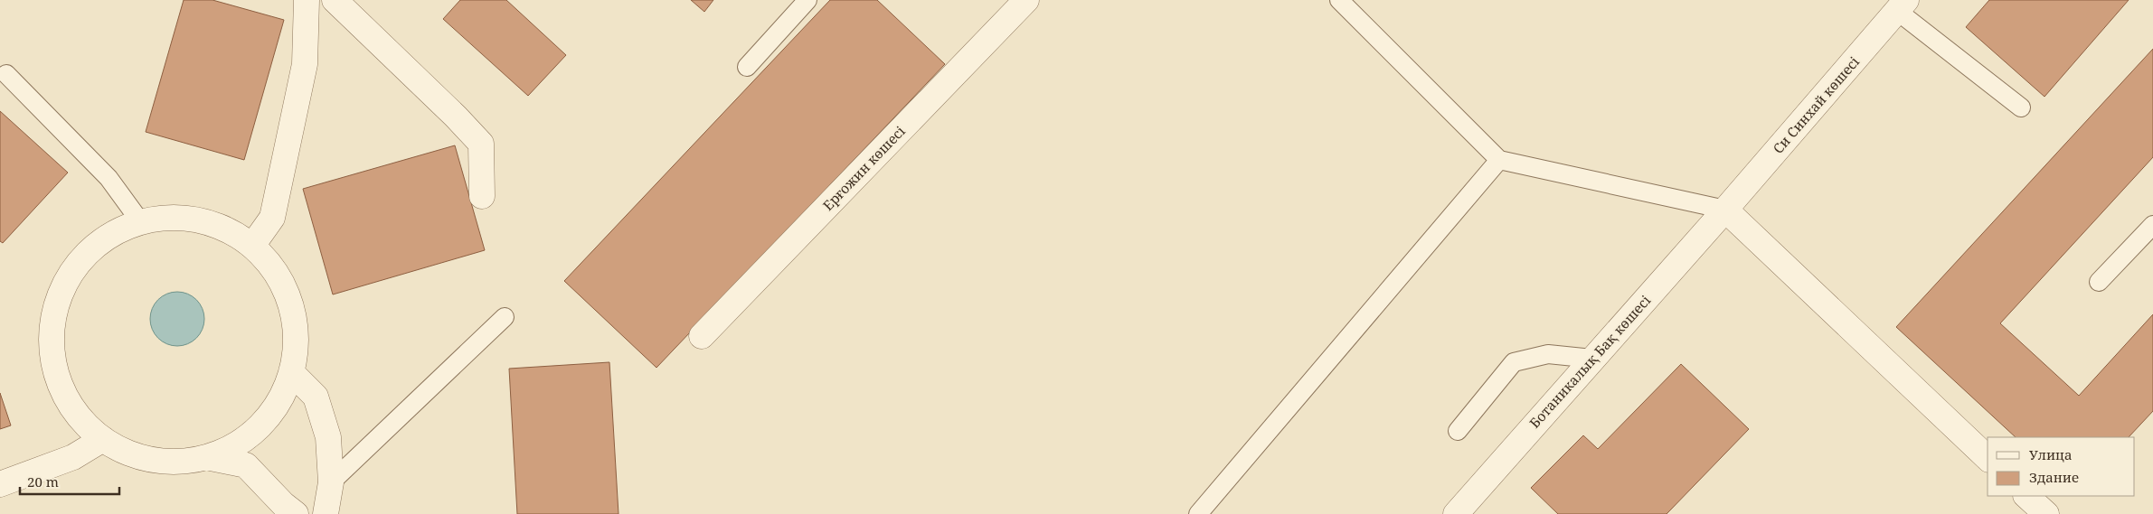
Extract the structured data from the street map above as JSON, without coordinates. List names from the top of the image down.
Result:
{
  "streets": {
    "street": ["Си Синхай көшесі", "Ерғожин көшесі", "Ботаникалық Бақ көшесі"]
  },
  "crossings": [
    ["Си Синхай көшесі", "Ботаникалық Бақ көшесі"]
  ],
  "legend": ["Улица", "Здание"],
  "scale_bar": "20 m"
}
